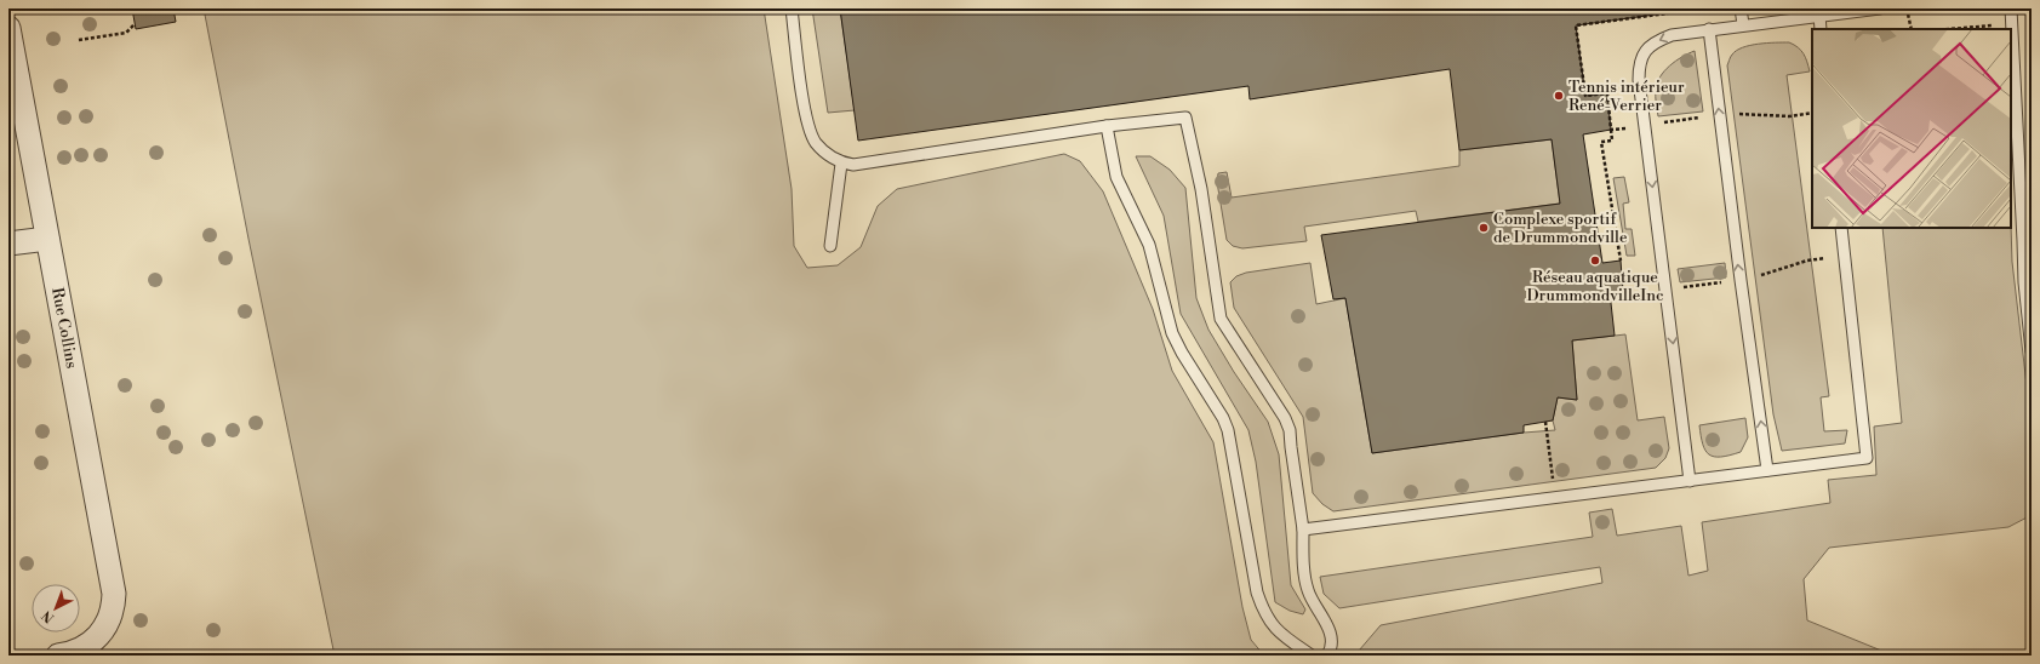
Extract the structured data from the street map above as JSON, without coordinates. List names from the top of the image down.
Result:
{
  "streets": {
    "street": ["Rue Collins"]
  },
  "places": ["Tennis intérieur René-Verrier", "Complexe sportif de Drummondville", "Réseau aquatique DrummondvilleInc"],
  "north": "bottom left"
}
